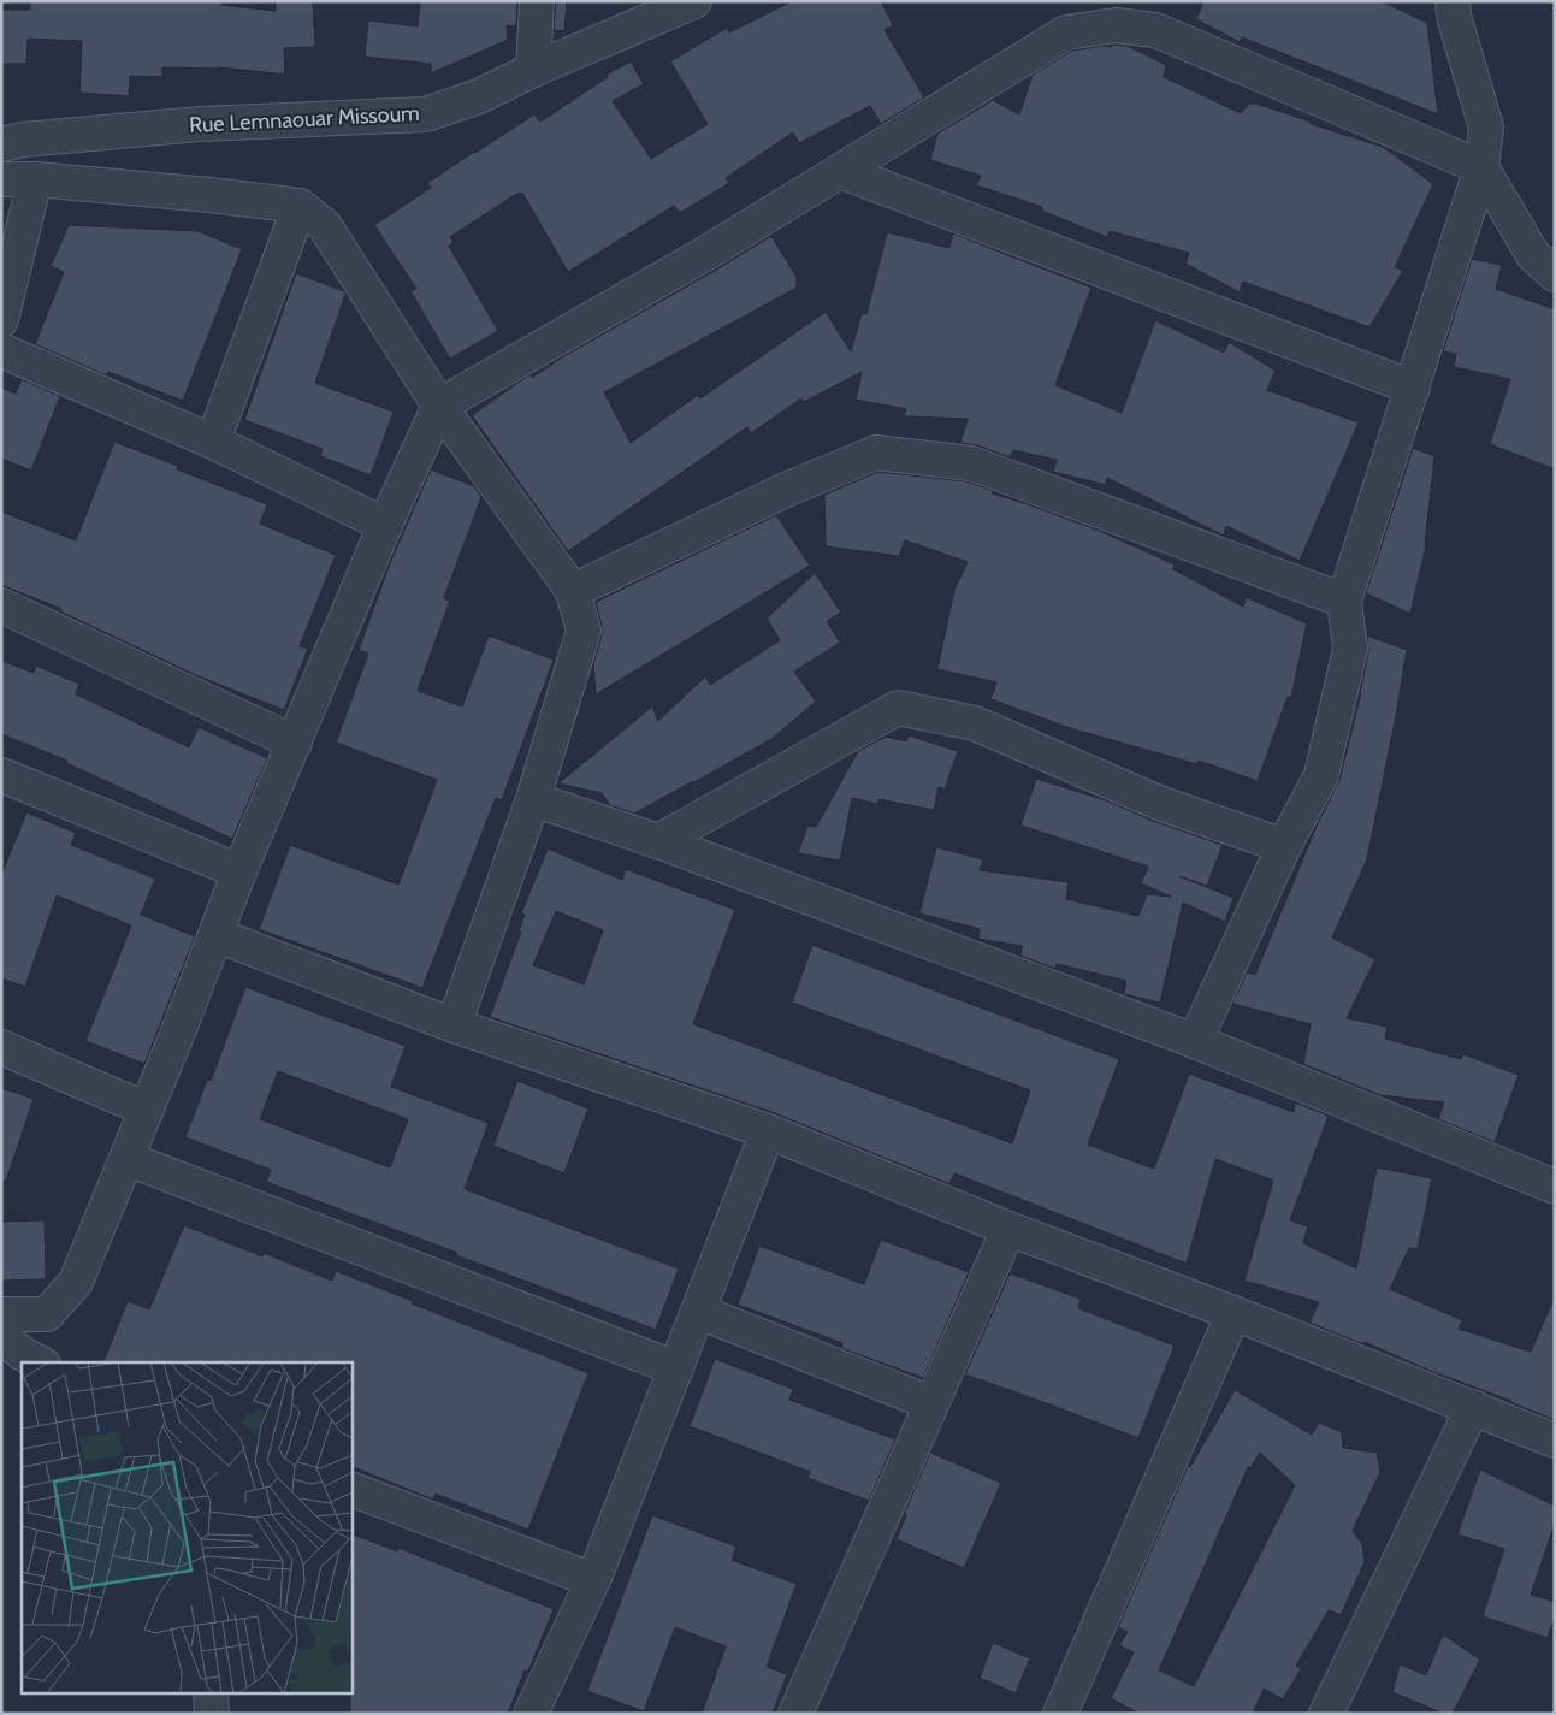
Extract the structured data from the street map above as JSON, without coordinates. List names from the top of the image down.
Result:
{
  "streets": {
    "street": ["Rue Lemnaouar Missoum"]
  }
}
